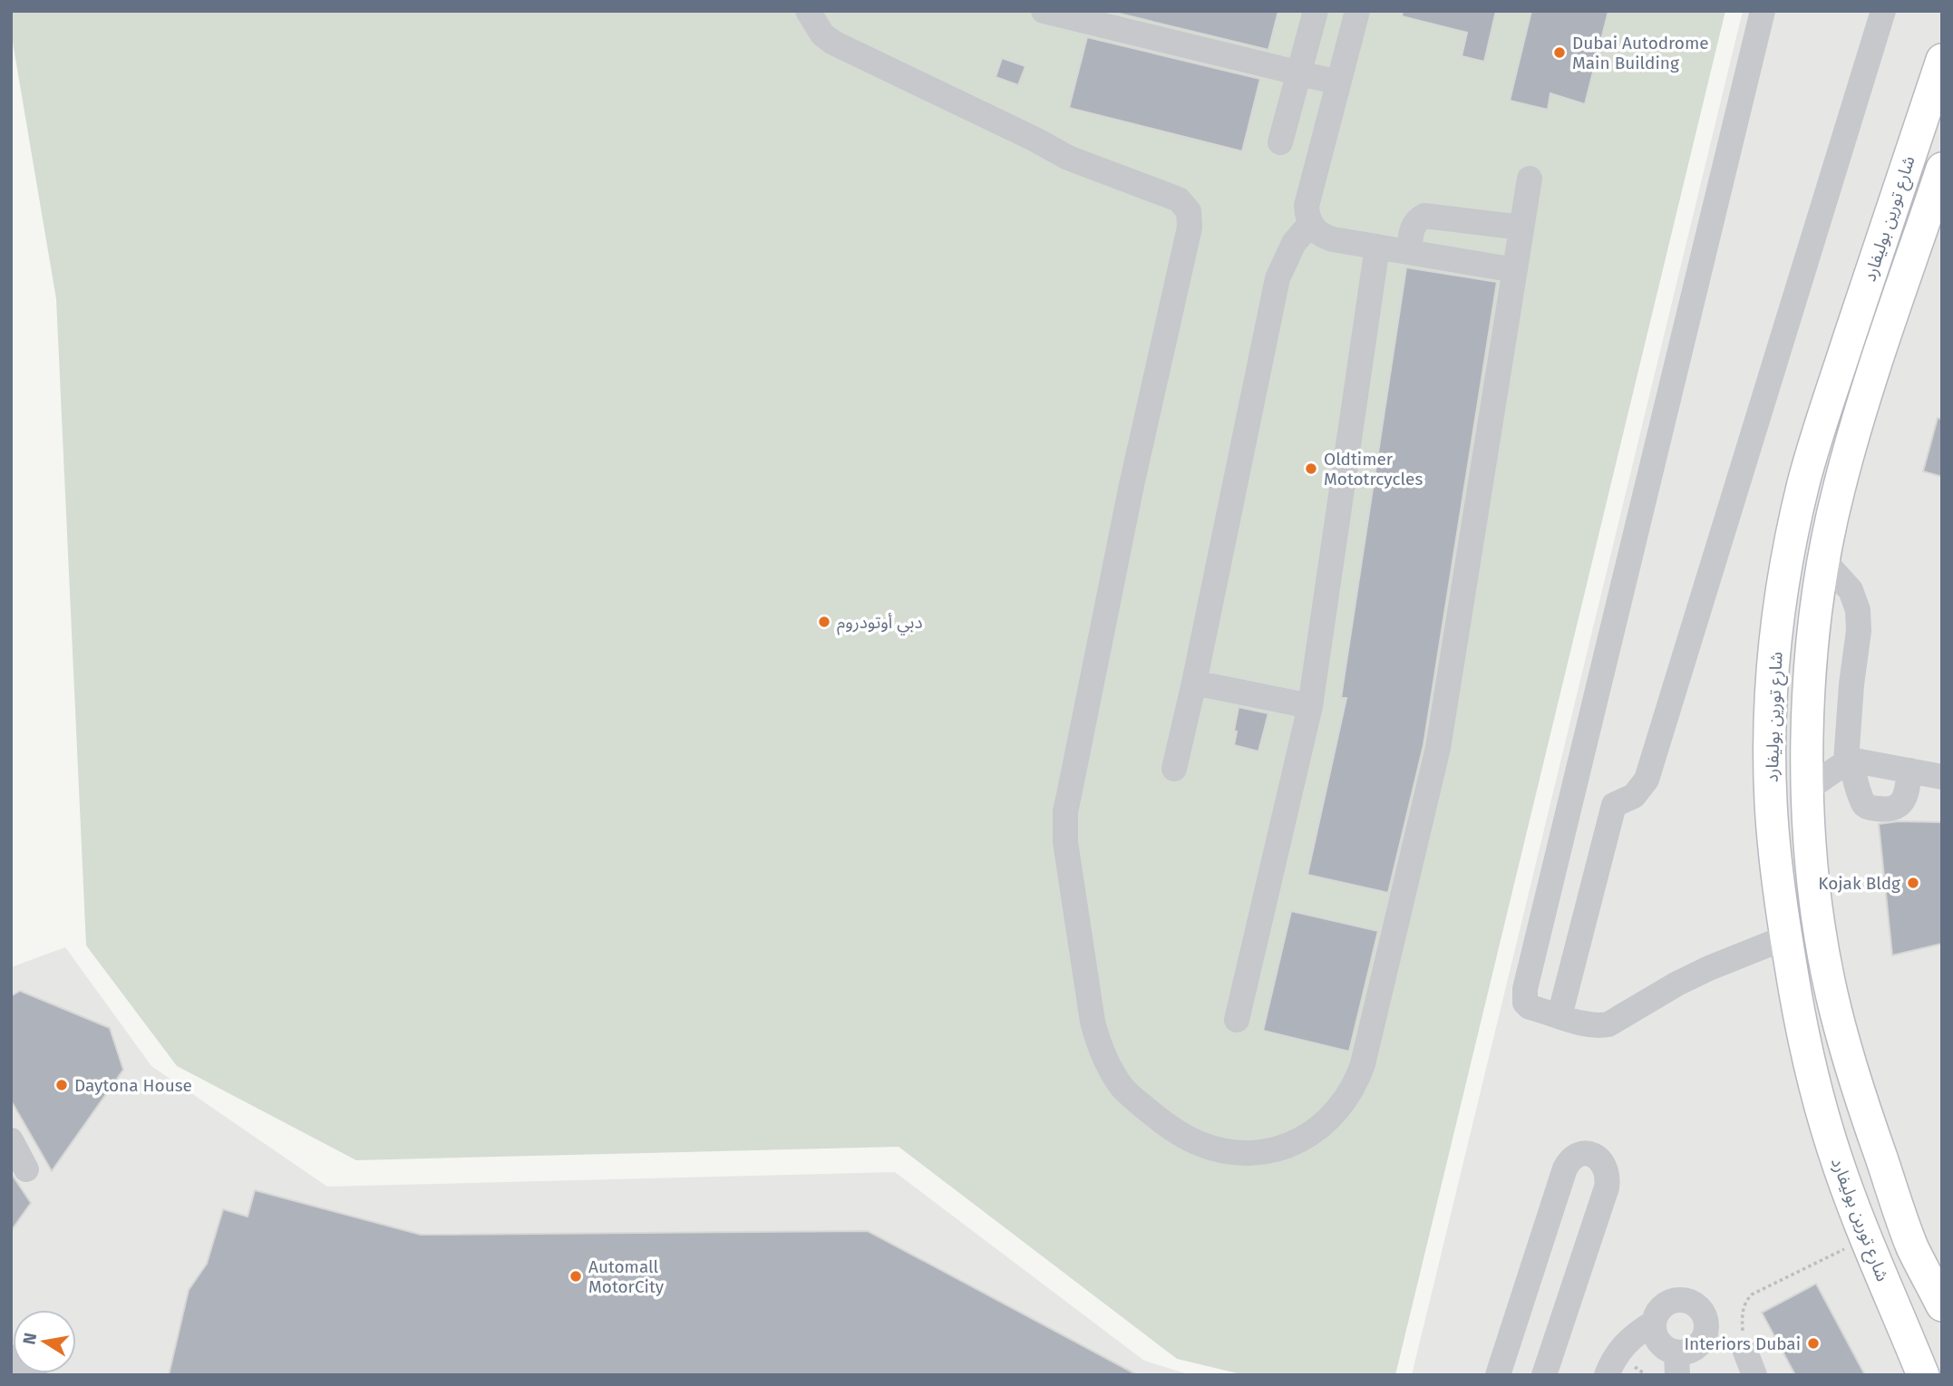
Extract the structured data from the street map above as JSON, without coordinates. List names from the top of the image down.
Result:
{
  "streets": {
    "main road": ["شارع تورين بوليفارد"]
  },
  "places": [
    "Dubai Autodrome Main Building",
    "Oldtimer Mototrcycles",
    "دبي أوتودروم",
    "Kojak Bldg",
    "Daytona House",
    "Automall MotorCity",
    "Interiors Dubai"
  ],
  "north": "left"
}
